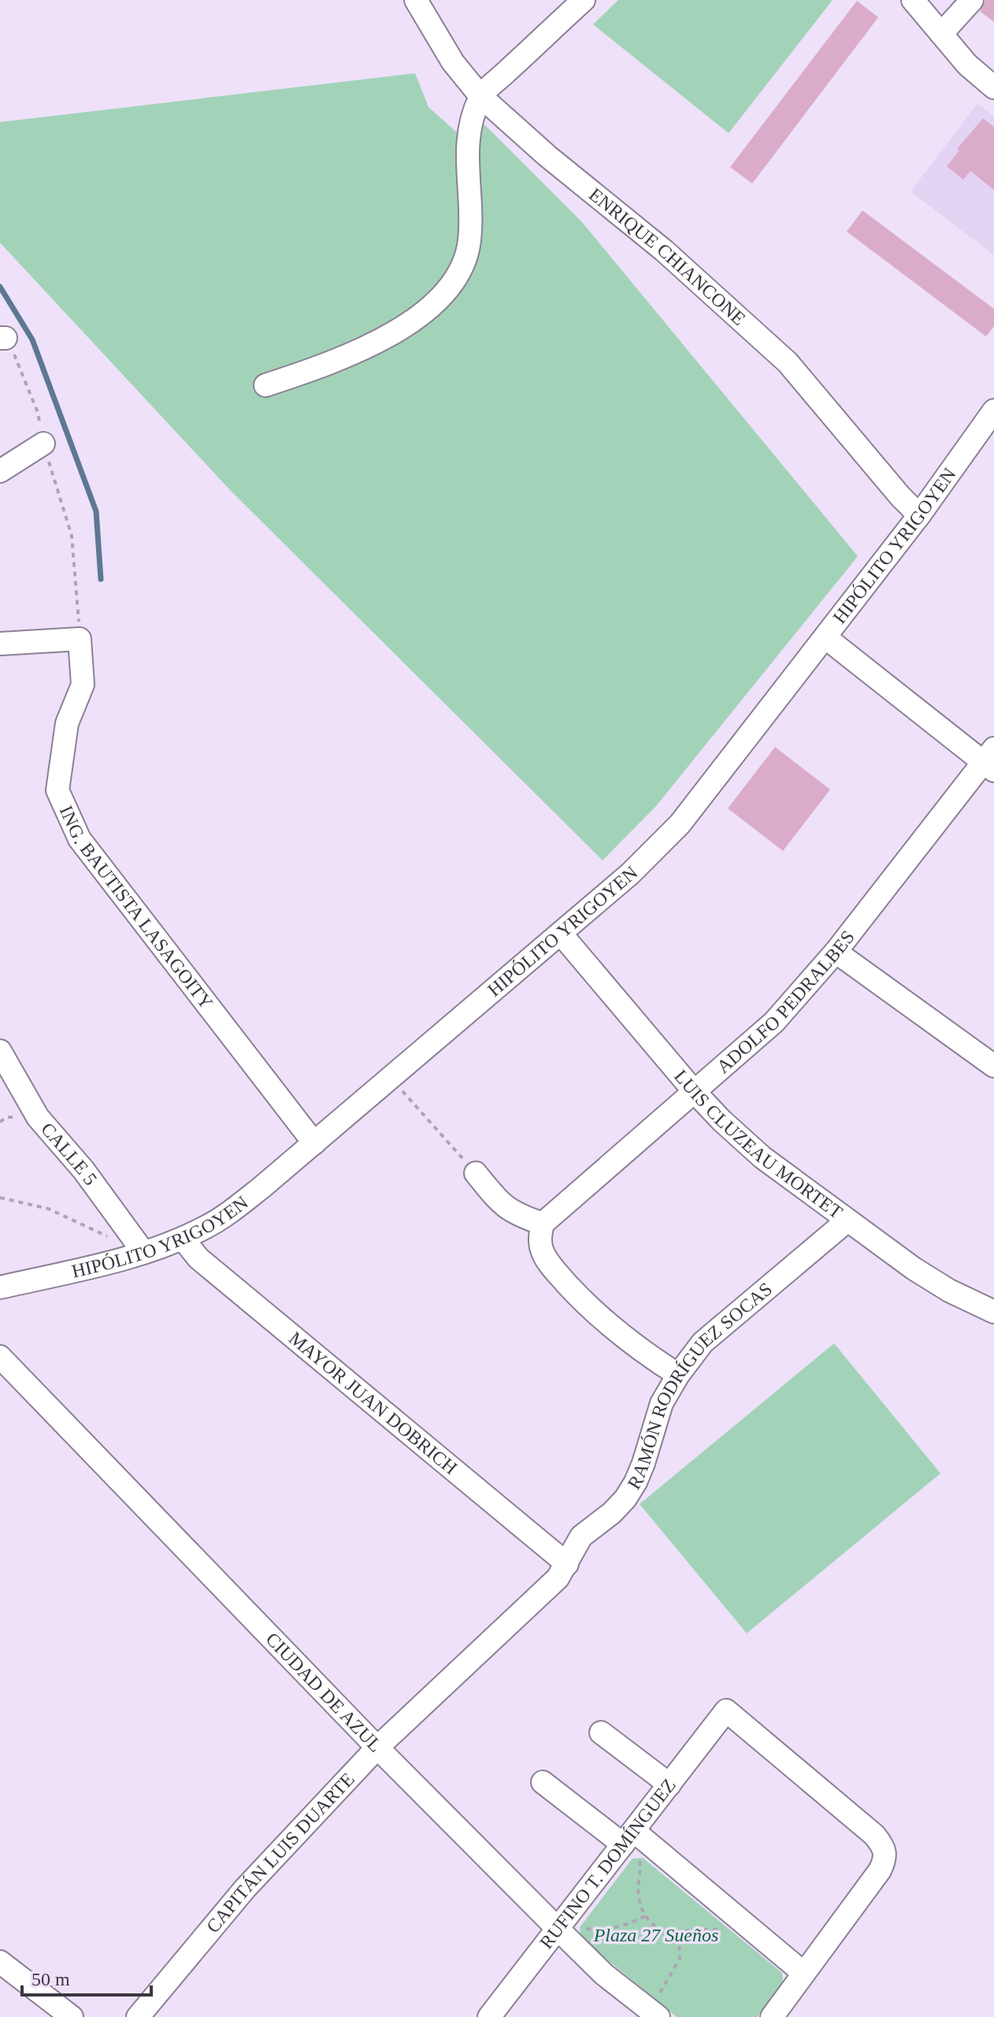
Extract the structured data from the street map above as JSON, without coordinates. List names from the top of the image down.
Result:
{
  "streets": {
    "street": [
      "ENRIQUE CHIANCONE",
      "HIPÓLITO YRIGOYEN",
      "ING. BAUTISTA LASAGOITY",
      "ADOLFO PEDRALBES",
      "LUIS CLUZEAU MORTET",
      "CALLE 5",
      "RAMÓN RODRÍGUEZ SOCAS",
      "MAYOR JUAN DOBRICH",
      "CIUDAD DE AZUL",
      "CAPITÁN LUIS DUARTE",
      "RUFINO T. DOMÍNGUEZ"
    ]
  },
  "crossings": [
    ["ENRIQUE CHIANCONE", "HIPÓLITO YRIGOYEN"],
    ["HIPÓLITO YRIGOYEN", "ING. BAUTISTA LASAGOITY"],
    ["HIPÓLITO YRIGOYEN", "LUIS CLUZEAU MORTET"],
    ["HIPÓLITO YRIGOYEN", "CALLE 5"],
    ["HIPÓLITO YRIGOYEN", "MAYOR JUAN DOBRICH"],
    ["ADOLFO PEDRALBES", "LUIS CLUZEAU MORTET"],
    ["LUIS CLUZEAU MORTET", "RAMÓN RODRÍGUEZ SOCAS"],
    ["RAMÓN RODRÍGUEZ SOCAS", "MAYOR JUAN DOBRICH"],
    ["RAMÓN RODRÍGUEZ SOCAS", "CAPITÁN LUIS DUARTE"],
    ["MAYOR JUAN DOBRICH", "CAPITÁN LUIS DUARTE"],
    ["CIUDAD DE AZUL", "CAPITÁN LUIS DUARTE"],
    ["CIUDAD DE AZUL", "RUFINO T. DOMÍNGUEZ"]
  ],
  "parks": ["Plaza 27 Sueños"],
  "scale_bar": "50 m"
}
